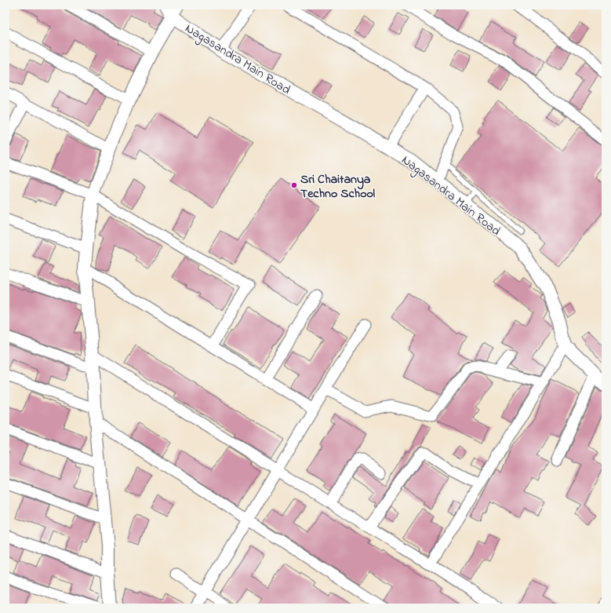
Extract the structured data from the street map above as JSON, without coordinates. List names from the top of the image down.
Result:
{
  "streets": {
    "street": ["Nagasandra Main Road"]
  },
  "places": ["Sri Chaitanya Techno School"]
}
